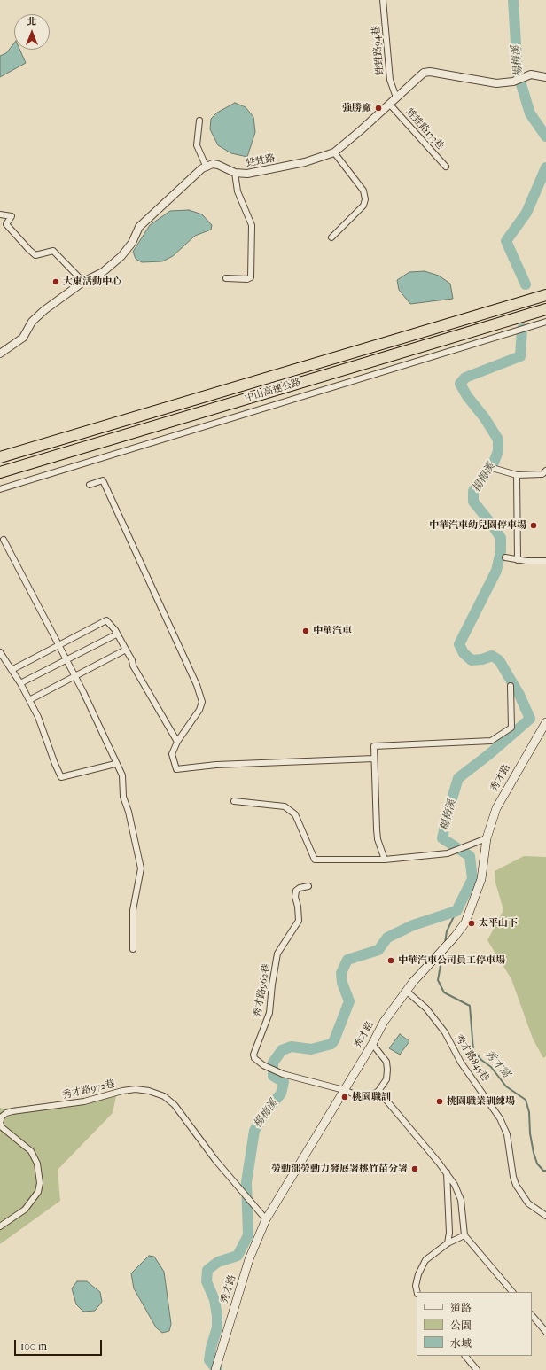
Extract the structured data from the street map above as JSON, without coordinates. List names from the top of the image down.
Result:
{
  "streets": {
    "highway": ["中山高速公路"],
    "main road": ["秀才路"],
    "street": [
      "甡甡路94巷",
      "甡甡路173巷",
      "甡甡路",
      "秀才路962巷",
      "秀才路845巷",
      "秀才路972巷"
    ]
  },
  "crossings": [
    ["甡甡路94巷", "甡甡路"],
    ["甡甡路173巷", "甡甡路"],
    ["秀才路", "秀才路962巷"],
    ["秀才路", "秀才路845巷"],
    ["秀才路", "秀才路972巷"]
  ],
  "water": ["楊梅溪", "秀才窩"],
  "places": [
    "強勝廠",
    "大東活動中心",
    "中華汽車幼兒園停車場",
    "中華汽車",
    "太平山下",
    "中華汽車公司員工停車場",
    "桃園職訓",
    "桃園職業訓練場",
    "勞動部勞動力發展署桃竹苗分署"
  ],
  "legend": ["道路", "公園", "水域"],
  "scale_bar": "100 m",
  "north": "top"
}
